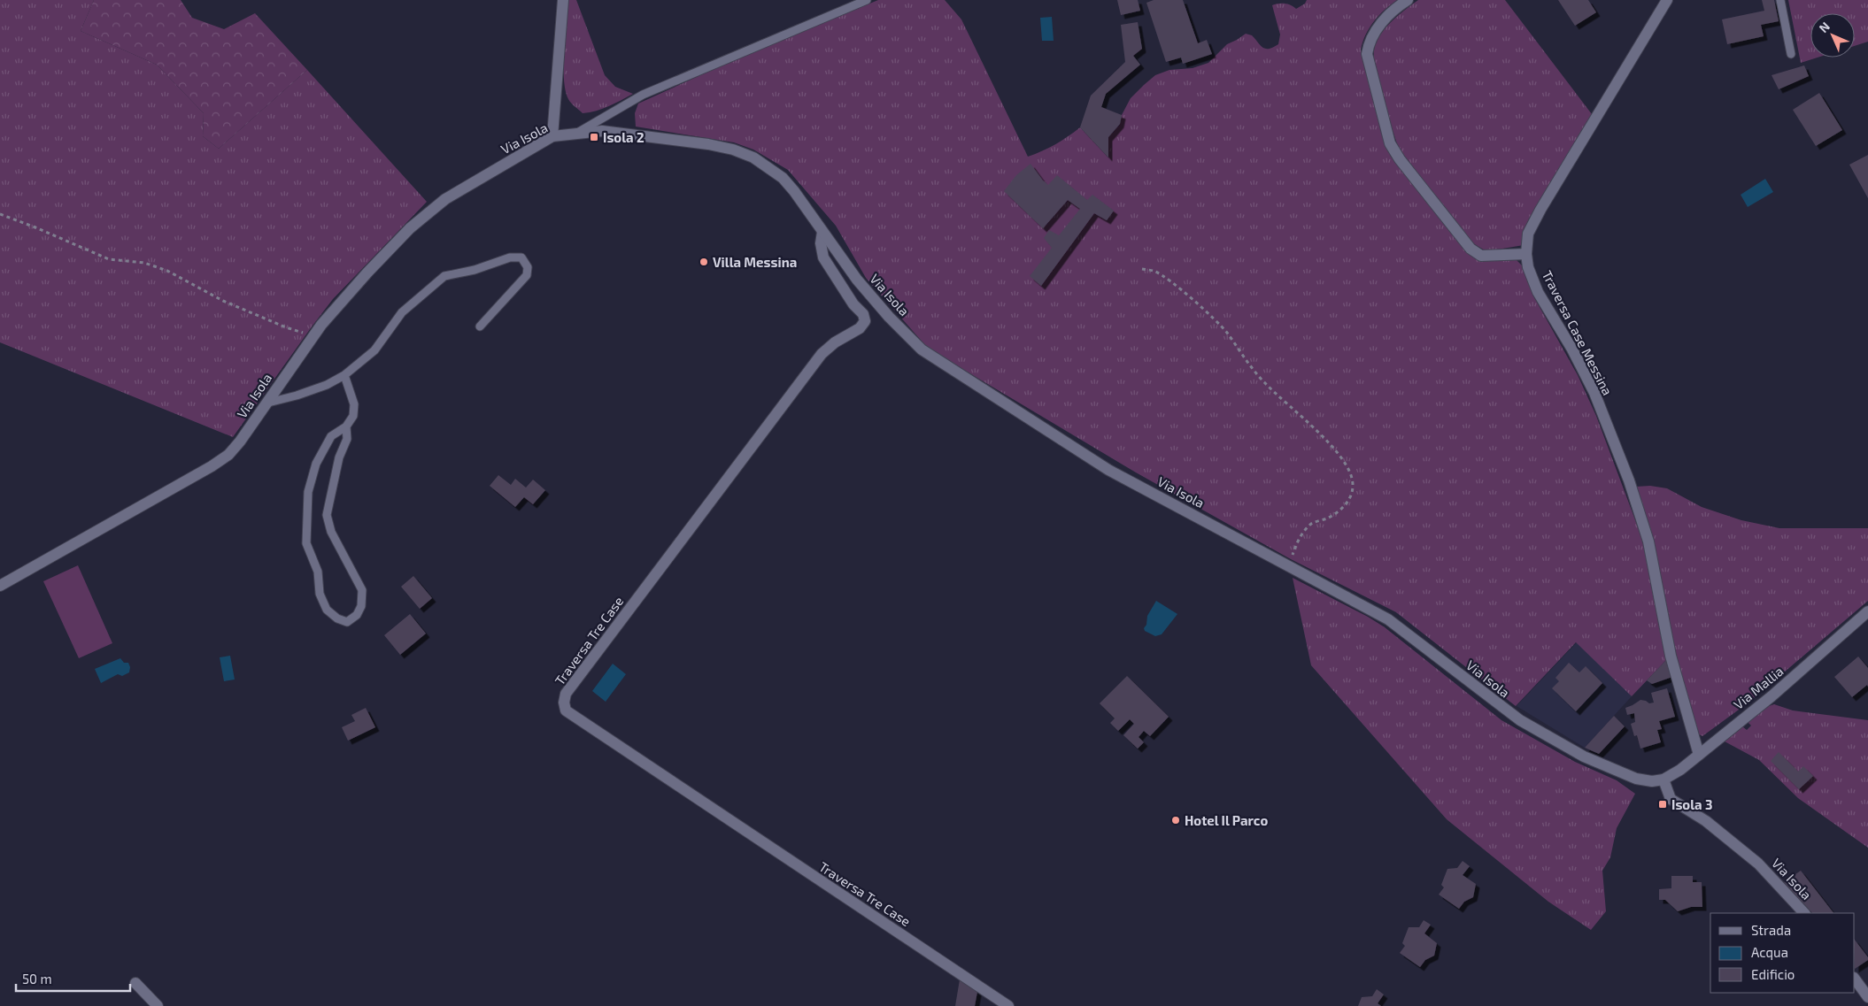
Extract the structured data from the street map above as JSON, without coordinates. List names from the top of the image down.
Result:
{
  "streets": {
    "street": [
      "Via Isola",
      "Traversa Case Messina",
      "Traversa Tre Case",
      "Via Mallia"
    ]
  },
  "crossings": [
    ["Via Isola", "Traversa Tre Case"],
    ["Via Isola", "Via Mallia"],
    ["Traversa Case Messina", "Via Mallia"]
  ],
  "places": {
    "transit": ["Isola 2", "Isola 3"],
    "other": ["Villa Messina", "Hotel Il Parco"]
  },
  "legend": ["Strada", "Acqua", "Edificio"],
  "scale_bar": "50 m",
  "north": "top left"
}
